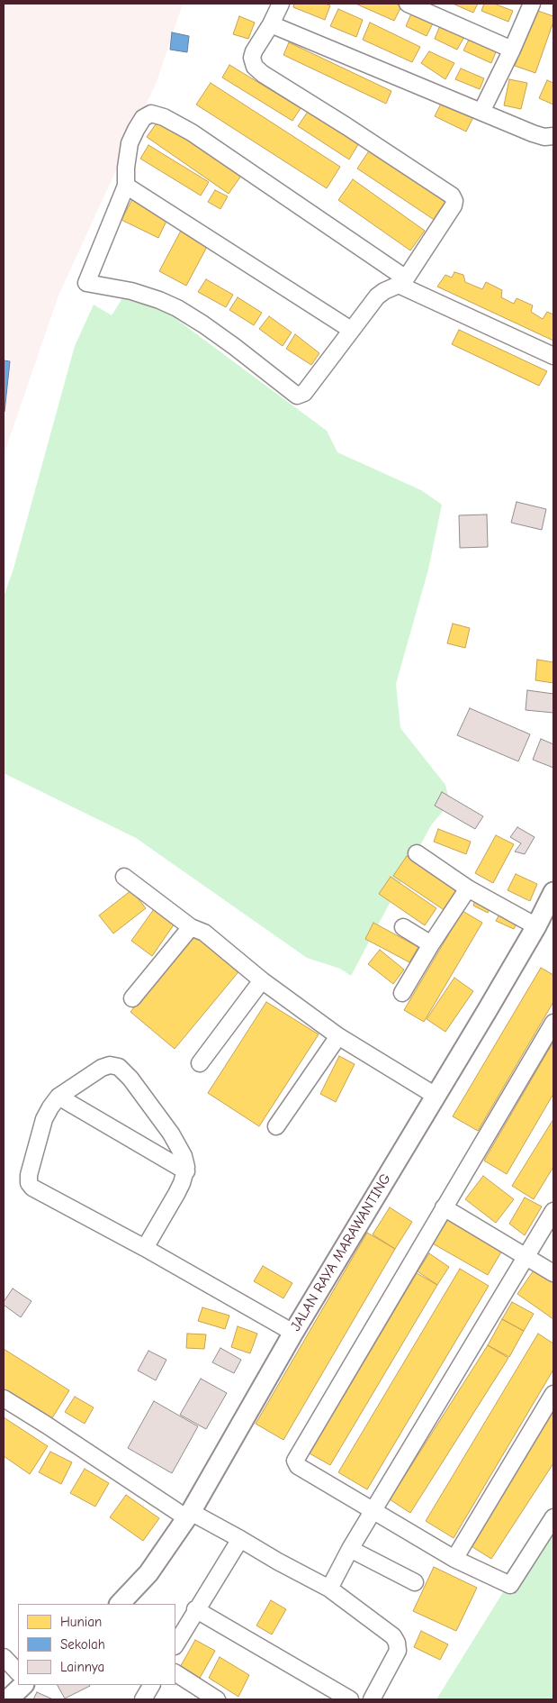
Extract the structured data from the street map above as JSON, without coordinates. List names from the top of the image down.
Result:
{
  "streets": {
    "street": ["JALAN RAYA MARAWANTING"]
  },
  "legend": ["Hunian", "Sekolah", "Lainnya"]
}
